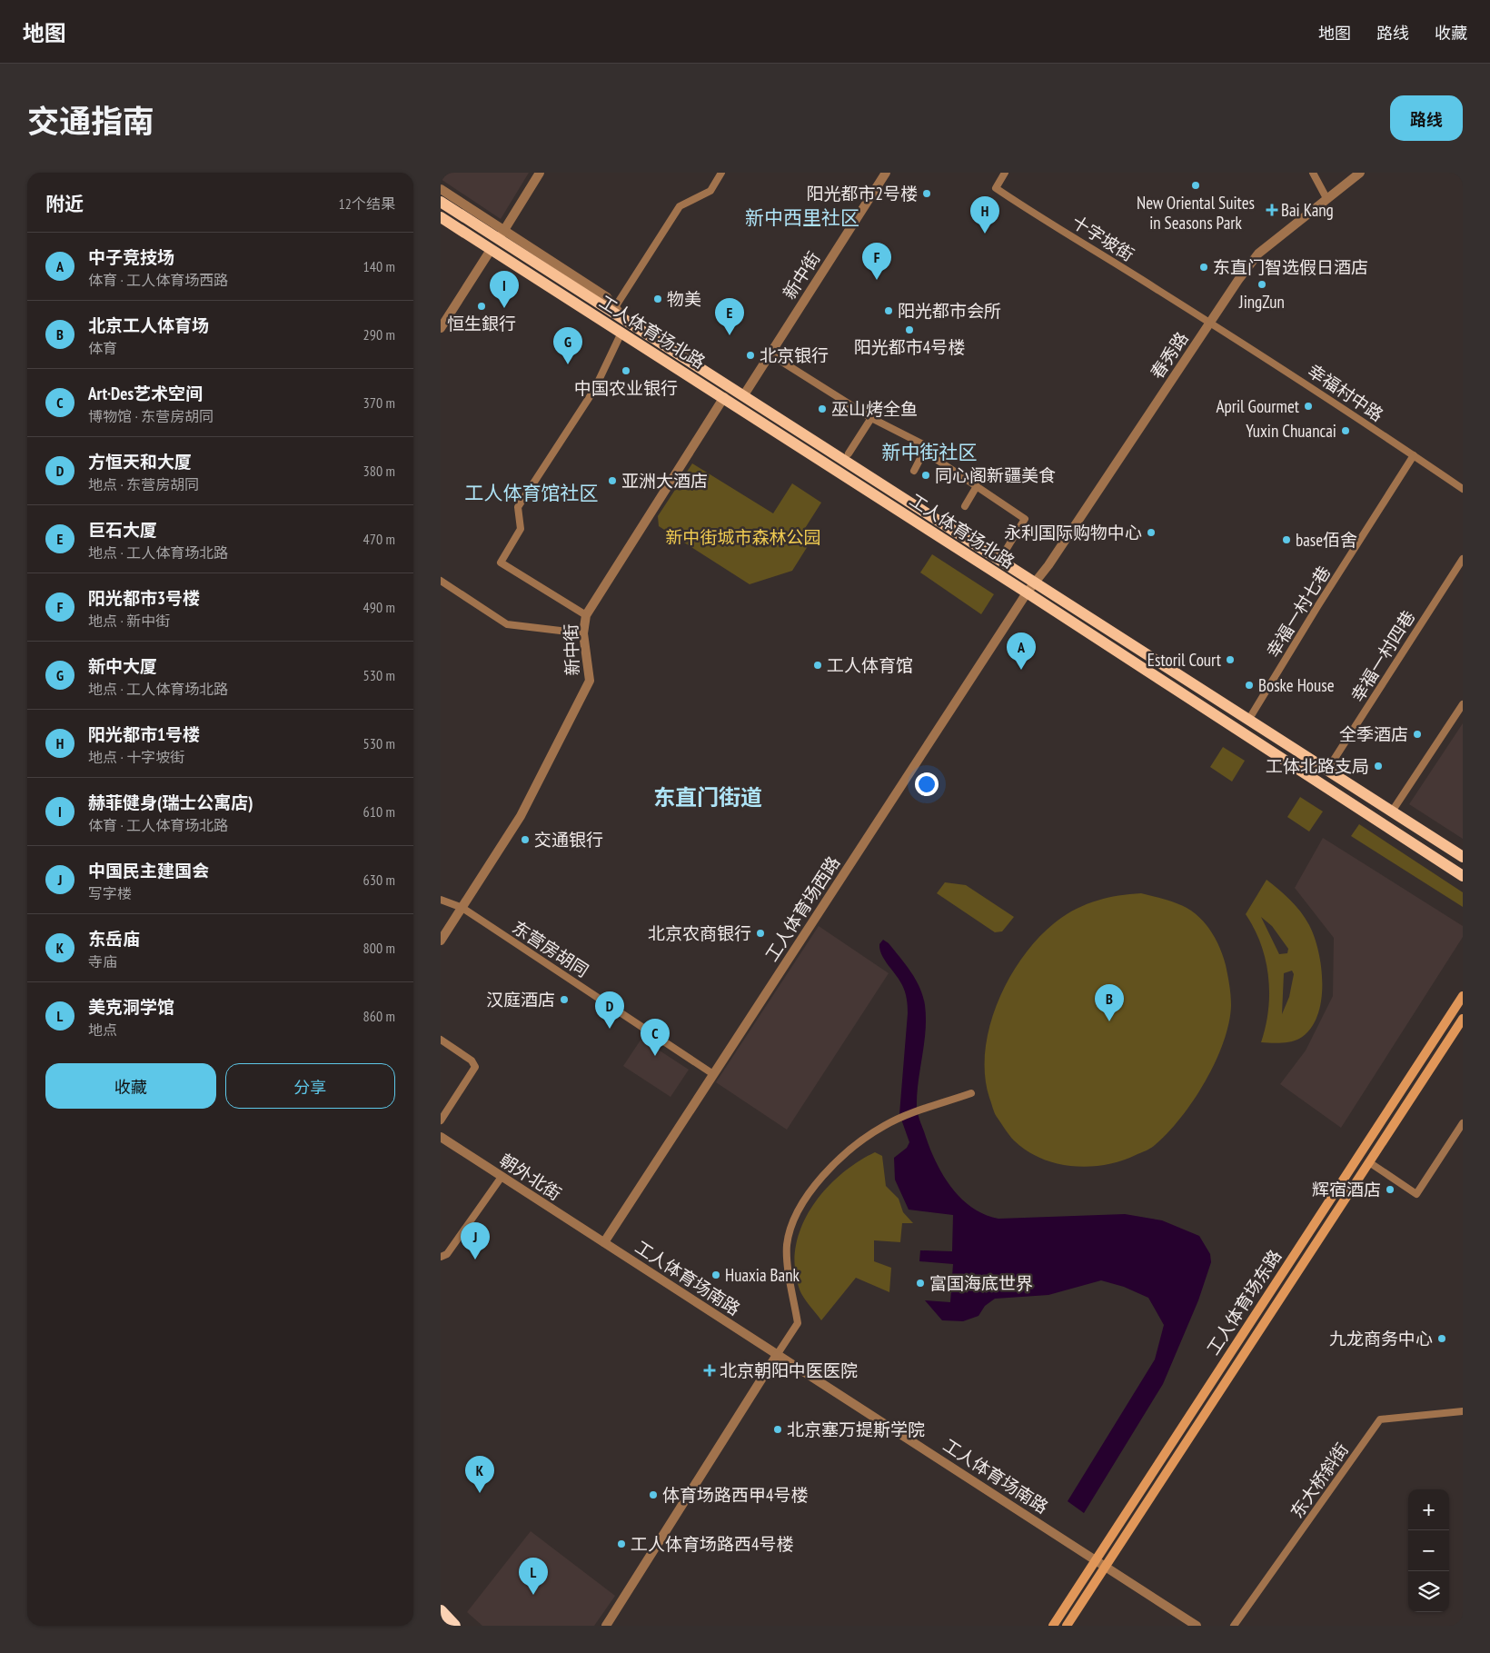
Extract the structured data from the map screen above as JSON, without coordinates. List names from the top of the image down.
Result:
{
  "streets": {
    "main road": ["工人体育场北路", "工人体育场东路"],
    "street": [
      "十字坡街",
      "新中街",
      "春秀路",
      "幸福村中路",
      "幸福一村七巷",
      "幸福一村四巷",
      "工人体育场西路",
      "东营房胡同",
      "朝外北街",
      "工人体育场南路",
      "东大桥斜街"
    ]
  },
  "crossings": [
    ["十字坡街", "春秀路"],
    ["十字坡街", "幸福村中路"],
    ["新中街", "工人体育场北路"],
    ["新中街", "东营房胡同"],
    ["工人体育场北路", "春秀路"],
    ["工人体育场北路", "幸福一村四巷"],
    ["工人体育场北路", "工人体育场西路"],
    ["春秀路", "幸福村中路"],
    ["春秀路", "工人体育场西路"],
    ["幸福村中路", "幸福一村七巷"],
    ["工人体育场西路", "东营房胡同"],
    ["工人体育场西路", "朝外北街"],
    ["工人体育场西路", "工人体育场南路"],
    ["朝外北街", "工人体育场南路"],
    ["工人体育场南路", "工人体育场东路"]
  ],
  "districts": [
    "新中西里社区",
    "新中街社区",
    "工人体育馆社区",
    "东直门街道"
  ],
  "parks": ["新中街城市森林公园"],
  "places": {
    "other": [
      "New Oriental Suites in Seasons Park",
      "阳光都市2号楼",
      "东直门智选假日酒店",
      "JingZun",
      "物美",
      "恒生銀行",
      "阳光都市会所",
      "阳光都市4号楼",
      "北京银行",
      "中国农业银行",
      "April Gourmet",
      "巫山烤全鱼",
      "Yuxin Chuancai",
      "同心阁新疆美食",
      "亚洲大酒店",
      "永利国际购物中心",
      "base佰舍",
      "Estoril Court",
      "工人体育馆",
      "Boske House",
      "全季酒店",
      "工体北路支局",
      "交通银行",
      "北京农商银行",
      "汉庭酒店",
      "辉宿酒店",
      "Huaxia Bank",
      "富国海底世界",
      "九龙商务中心",
      "北京塞万提斯学院",
      "体育场路西甲4号楼",
      "工人体育场路西4号楼"
    ],
    "health": ["Bai Kang", "北京朝阳中医医院"]
  },
  "page": {
    "header": "地图",
    "nav": ["地图", "路线", "收藏"],
    "title": "交通指南",
    "buttons": [
      "路线",
      ["收藏", "分享"]
    ],
    "heading": ["附近", "12个结果"],
    "pins": [
      "H",
      "F",
      "I",
      "E",
      "G",
      "A",
      "B",
      "D",
      "C",
      "J",
      "K",
      "L"
    ],
    "list": [
      {
        "mark": "A",
        "name": "中子竞技场",
        "note": "体育 · 工人体育场西路",
        "value": "140 m"
      },
      {
        "mark": "B",
        "name": "北京工人体育场",
        "note": "体育",
        "value": "290 m"
      },
      {
        "mark": "C",
        "name": "Art·Des艺术空间",
        "note": "博物馆 · 东营房胡同",
        "value": "370 m"
      },
      {
        "mark": "D",
        "name": "方恒天和大厦",
        "note": "地点 · 东营房胡同",
        "value": "380 m"
      },
      {
        "mark": "E",
        "name": "巨石大厦",
        "note": "地点 · 工人体育场北路",
        "value": "470 m"
      },
      {
        "mark": "F",
        "name": "阳光都市3号楼",
        "note": "地点 · 新中街",
        "value": "490 m"
      },
      {
        "mark": "G",
        "name": "新中大厦",
        "note": "地点 · 工人体育场北路",
        "value": "530 m"
      },
      {
        "mark": "H",
        "name": "阳光都市1号楼",
        "note": "地点 · 十字坡街",
        "value": "530 m"
      },
      {
        "mark": "I",
        "name": "赫菲健身(瑞士公寓店)",
        "note": "体育 · 工人体育场北路",
        "value": "610 m"
      },
      {
        "mark": "J",
        "name": "中国民主建国会",
        "note": "写字楼",
        "value": "630 m"
      },
      {
        "mark": "K",
        "name": "东岳庙",
        "note": "寺庙",
        "value": "800 m"
      },
      {
        "mark": "L",
        "name": "美克洞学馆",
        "note": "地点",
        "value": "860 m"
      }
    ],
    "map_buttons": ["+", "−"]
  }
}
